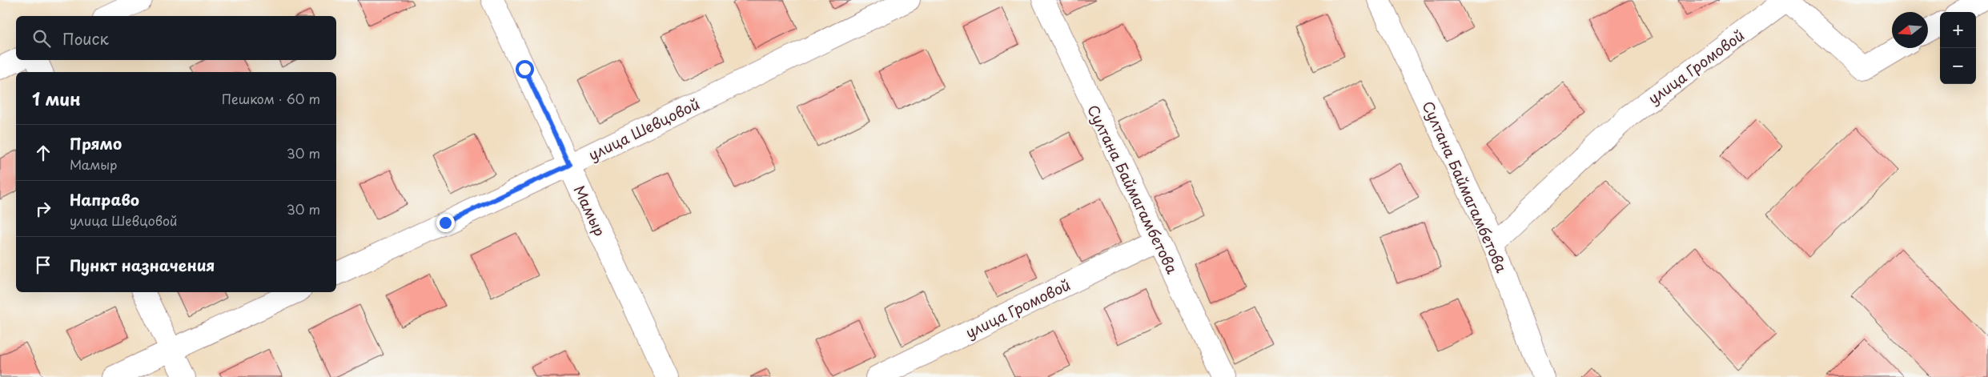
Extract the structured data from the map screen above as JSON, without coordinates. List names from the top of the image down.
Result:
{
  "streets": {
    "street": [
      "улица Громовой",
      "улица Шевцовой",
      "Султана Баймагамбетова",
      "Мамыр"
    ]
  },
  "crossings": [
    ["улица Громовой", "Султана Баймагамбетова"],
    ["улица Шевцовой", "Мамыр"]
  ],
  "north": "left",
  "page": {
    "map_buttons": ["+", "−"],
    "search": "Поиск",
    "heading": ["1 мин", "Пешком · 60 m"],
    "list": [
      ["Прямо", "Мамыр", "30 m"],
      ["Направо", "улица Шевцовой", "30 m"],
      "Пункт назначения"
    ]
  }
}
